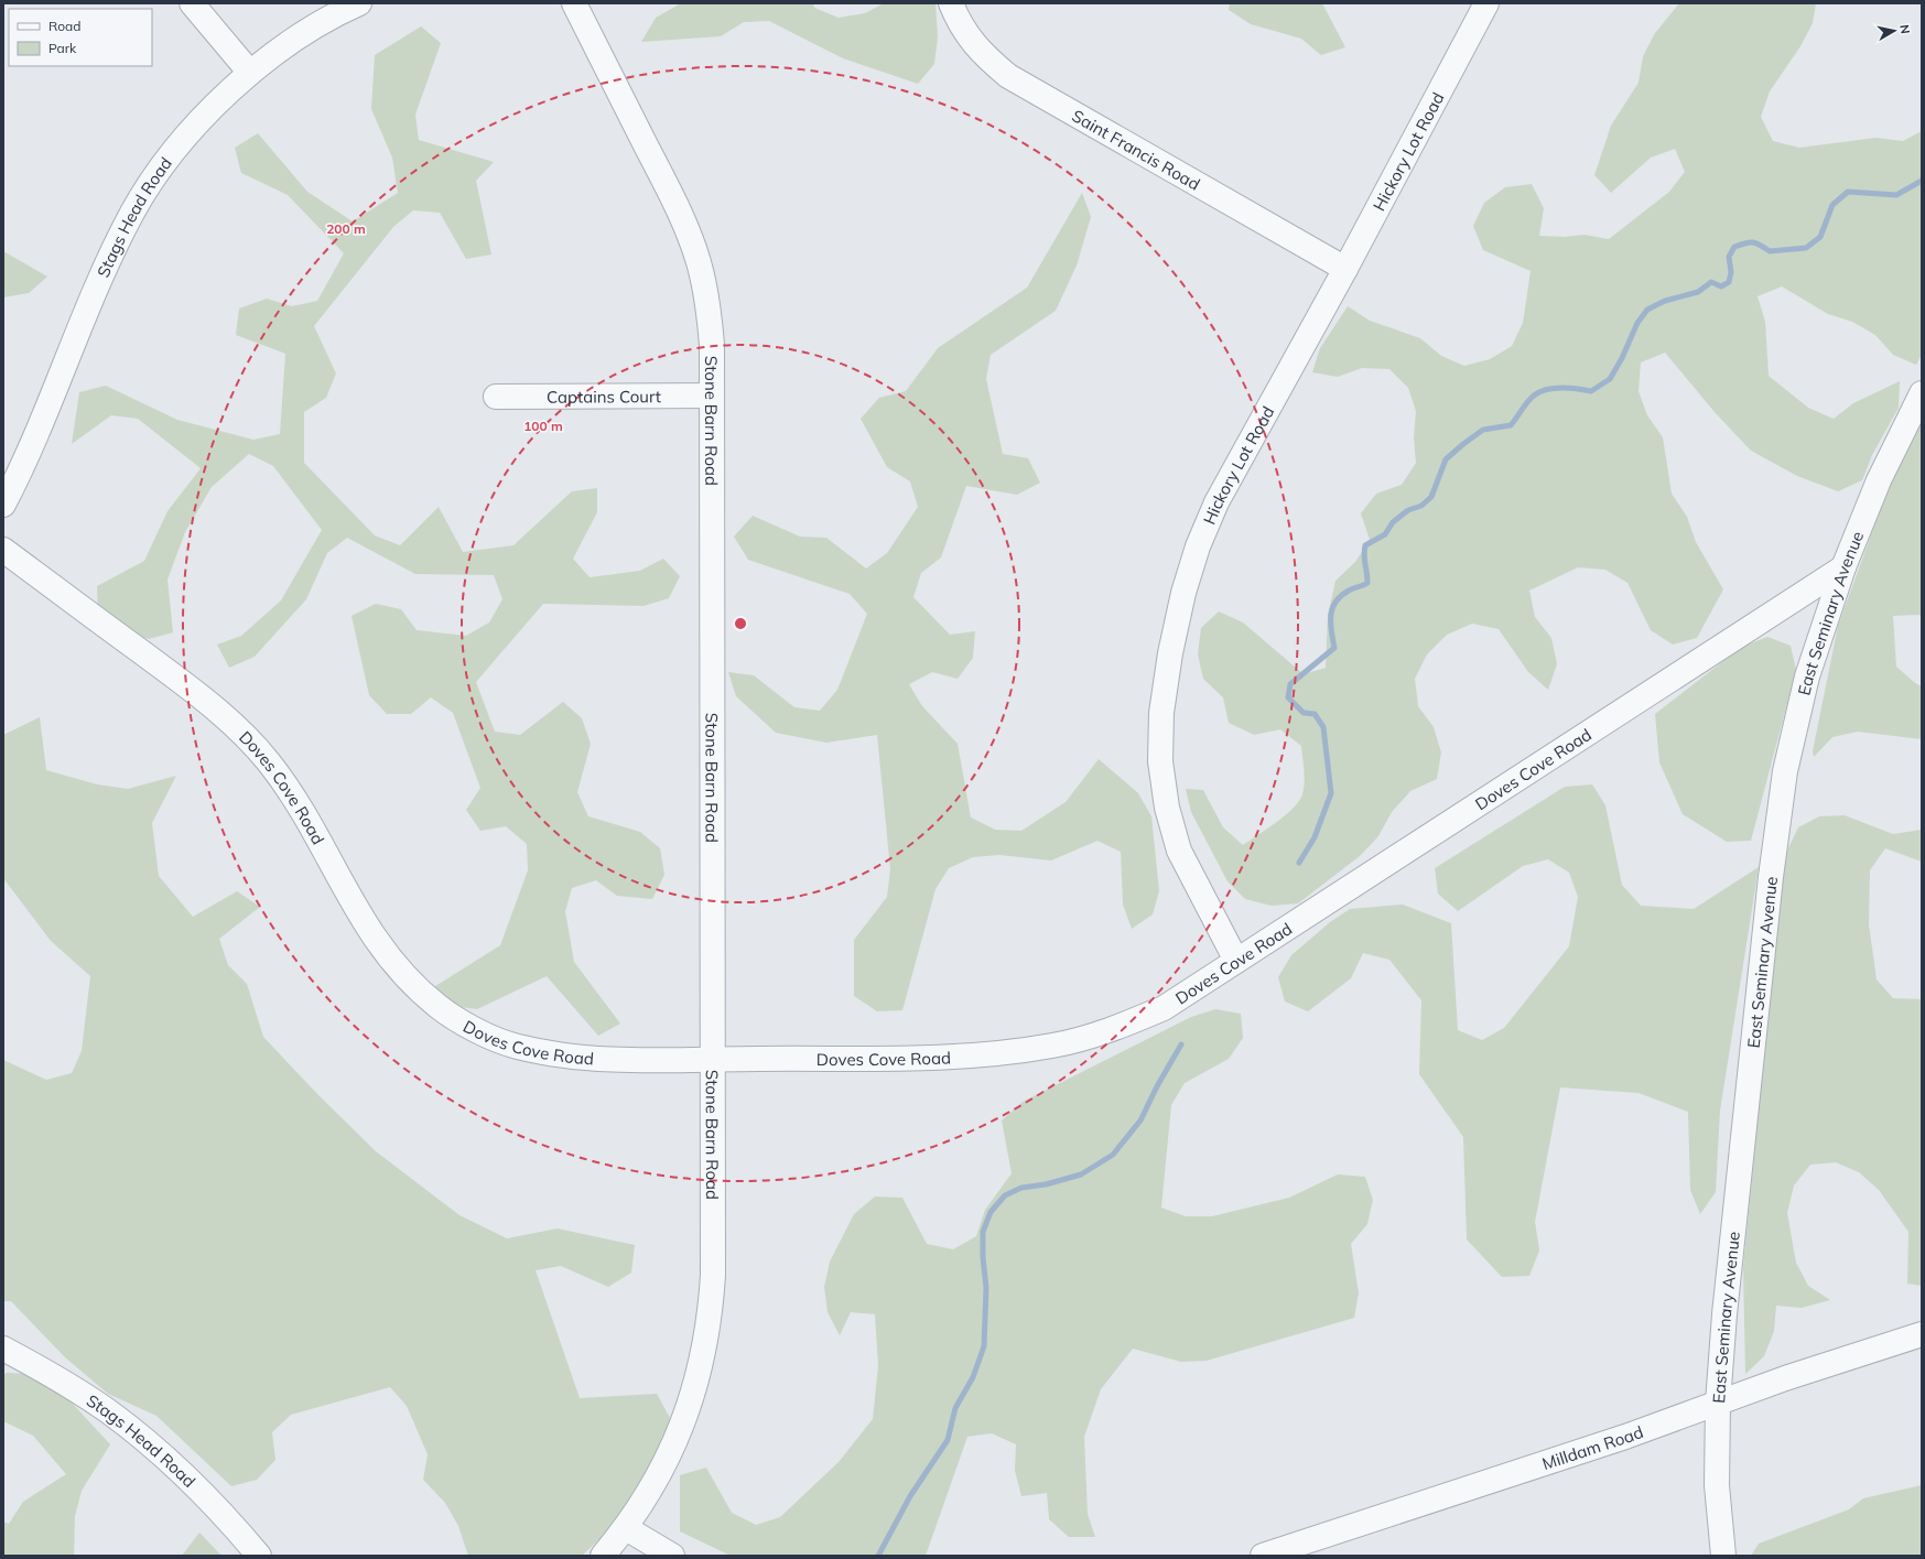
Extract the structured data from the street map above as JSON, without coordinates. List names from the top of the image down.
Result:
{
  "streets": {
    "street": [
      "Saint Francis Road",
      "Hickory Lot Road",
      "Stags Head Road",
      "Captains Court",
      "Stone Barn Road",
      "East Seminary Avenue",
      "Doves Cove Road",
      "Milldam Road"
    ]
  },
  "crossings": [
    ["Saint Francis Road", "Hickory Lot Road"],
    ["Hickory Lot Road", "Doves Cove Road"],
    ["Captains Court", "Stone Barn Road"],
    ["Stone Barn Road", "Doves Cove Road"],
    ["East Seminary Avenue", "Doves Cove Road"],
    ["East Seminary Avenue", "Milldam Road"]
  ],
  "legend": ["Road", "Park"],
  "north": "right",
  "rings": ["200 m", "100 m"]
}
